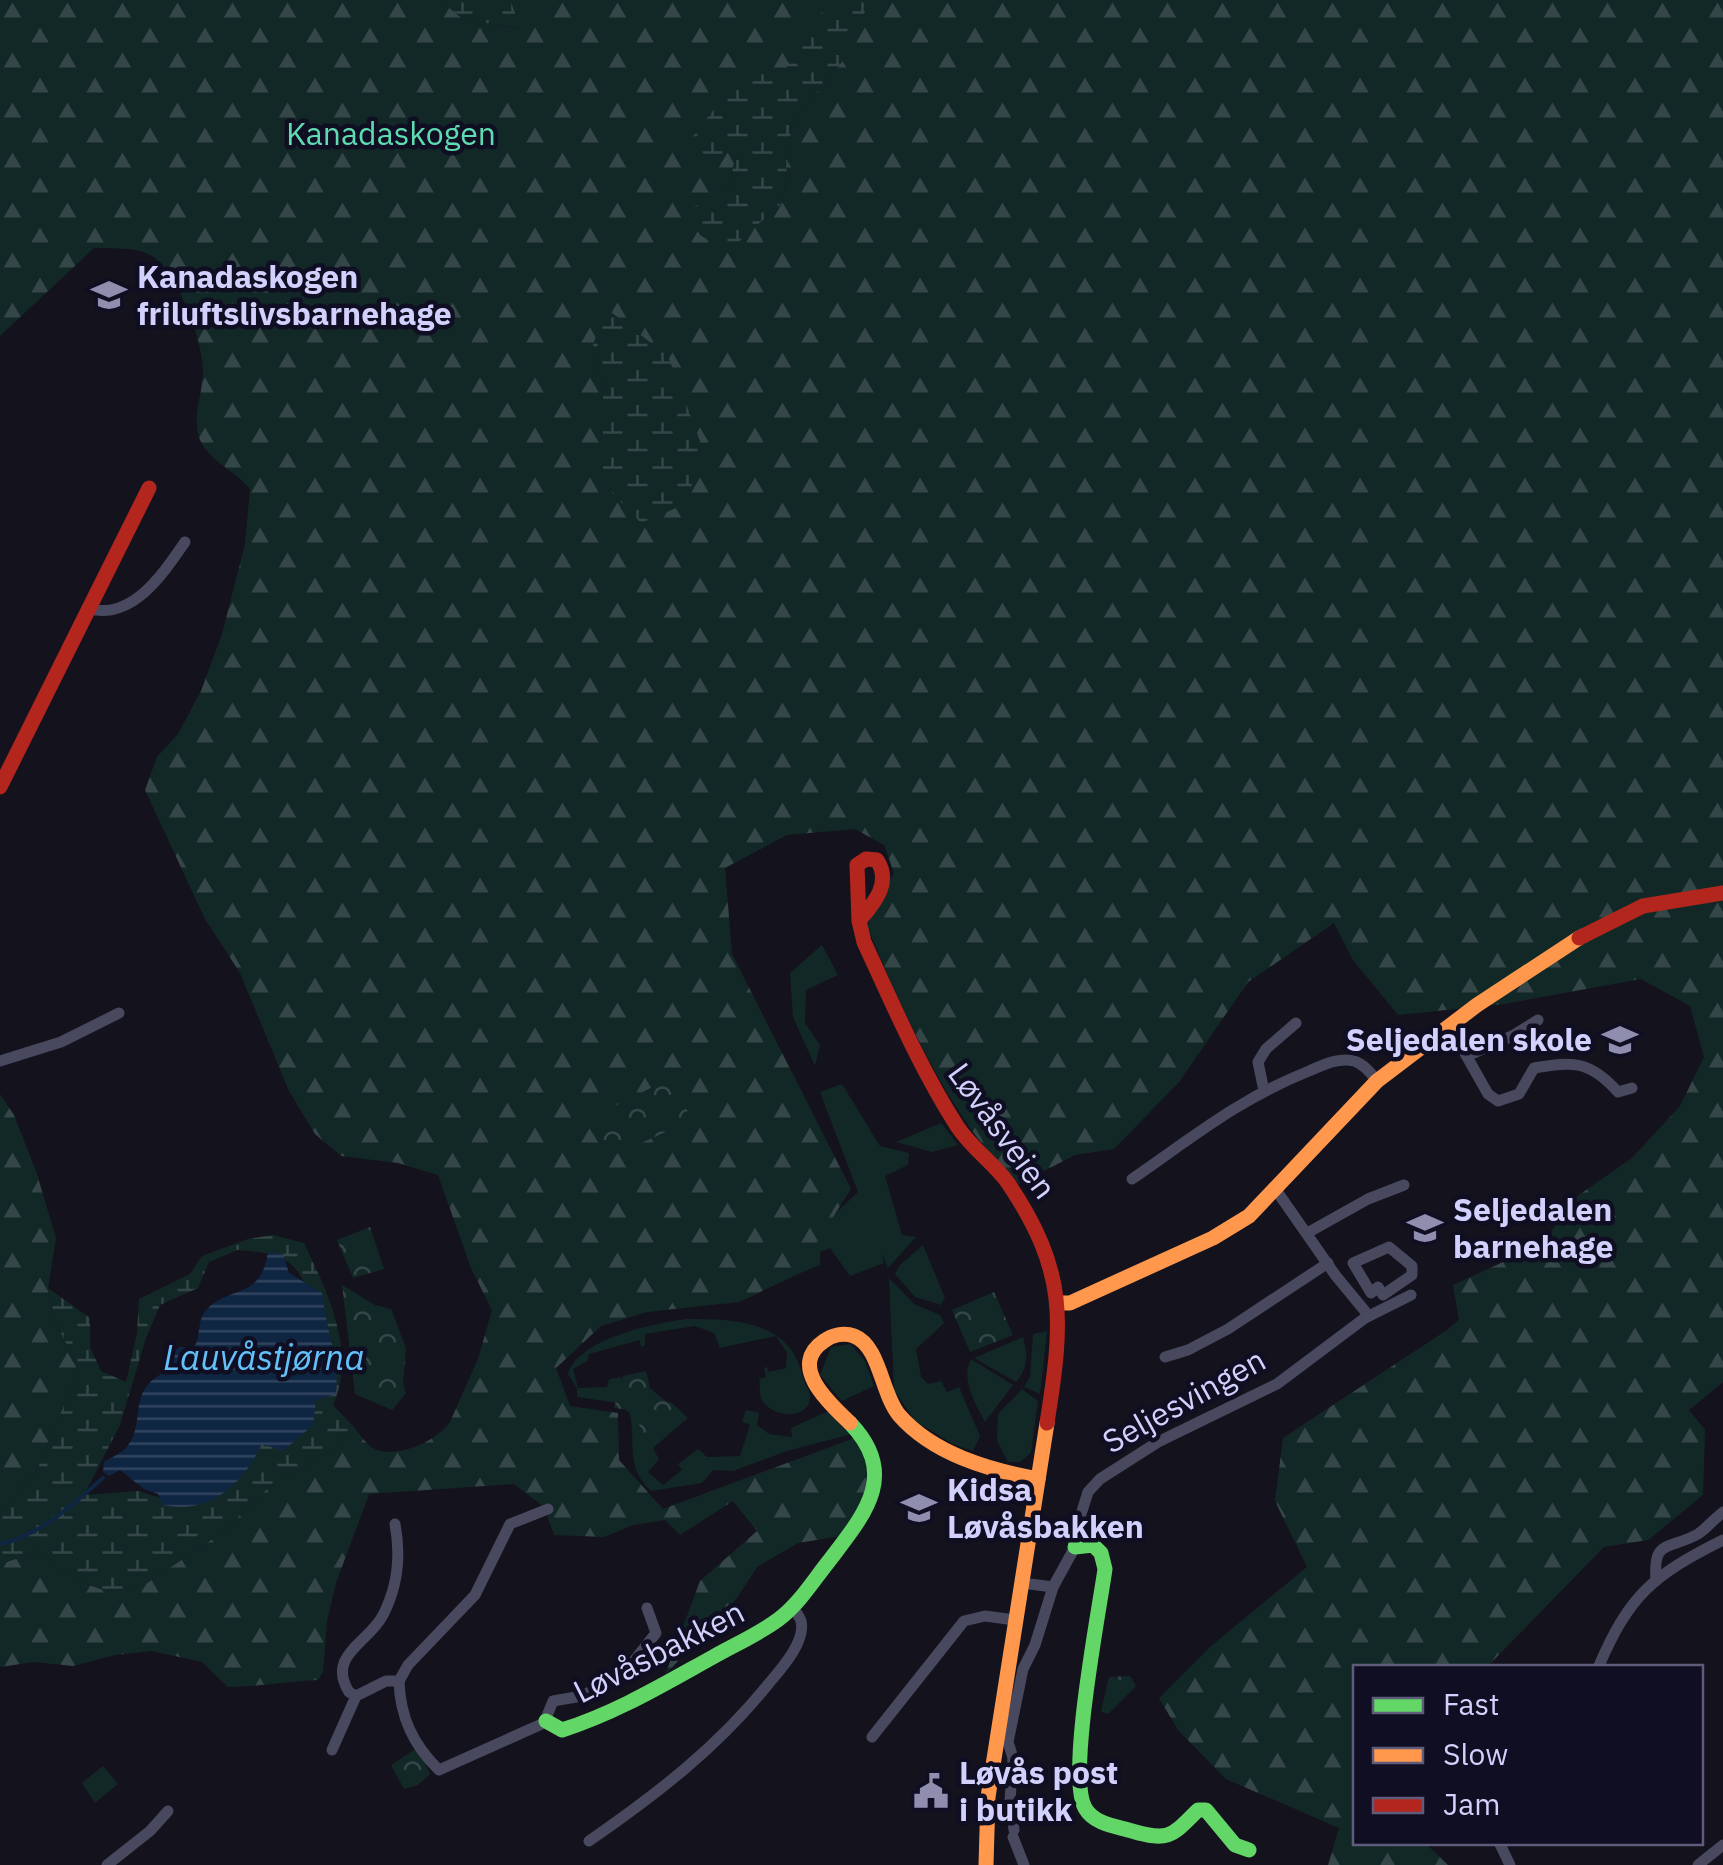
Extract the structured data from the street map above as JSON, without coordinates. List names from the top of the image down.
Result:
{
  "streets": {
    "street": ["Løvåsveien", "Seljesvingen", "Løvåsbakken"]
  },
  "crossings": [
    ["Løvåsveien", "Løvåsbakken"]
  ],
  "water": ["Lauvåstjørna"],
  "parks": ["Kanadaskogen"],
  "places": {
    "school or university": [
      "Kanadaskogen friluftslivsbarnehage",
      "Seljedalen skole",
      "Seljedalen barnehage",
      "Kidsa Løvåsbakken"
    ],
    "public building": ["Løvås post i butikk"]
  },
  "legend": ["Fast", "Slow", "Jam"]
}
